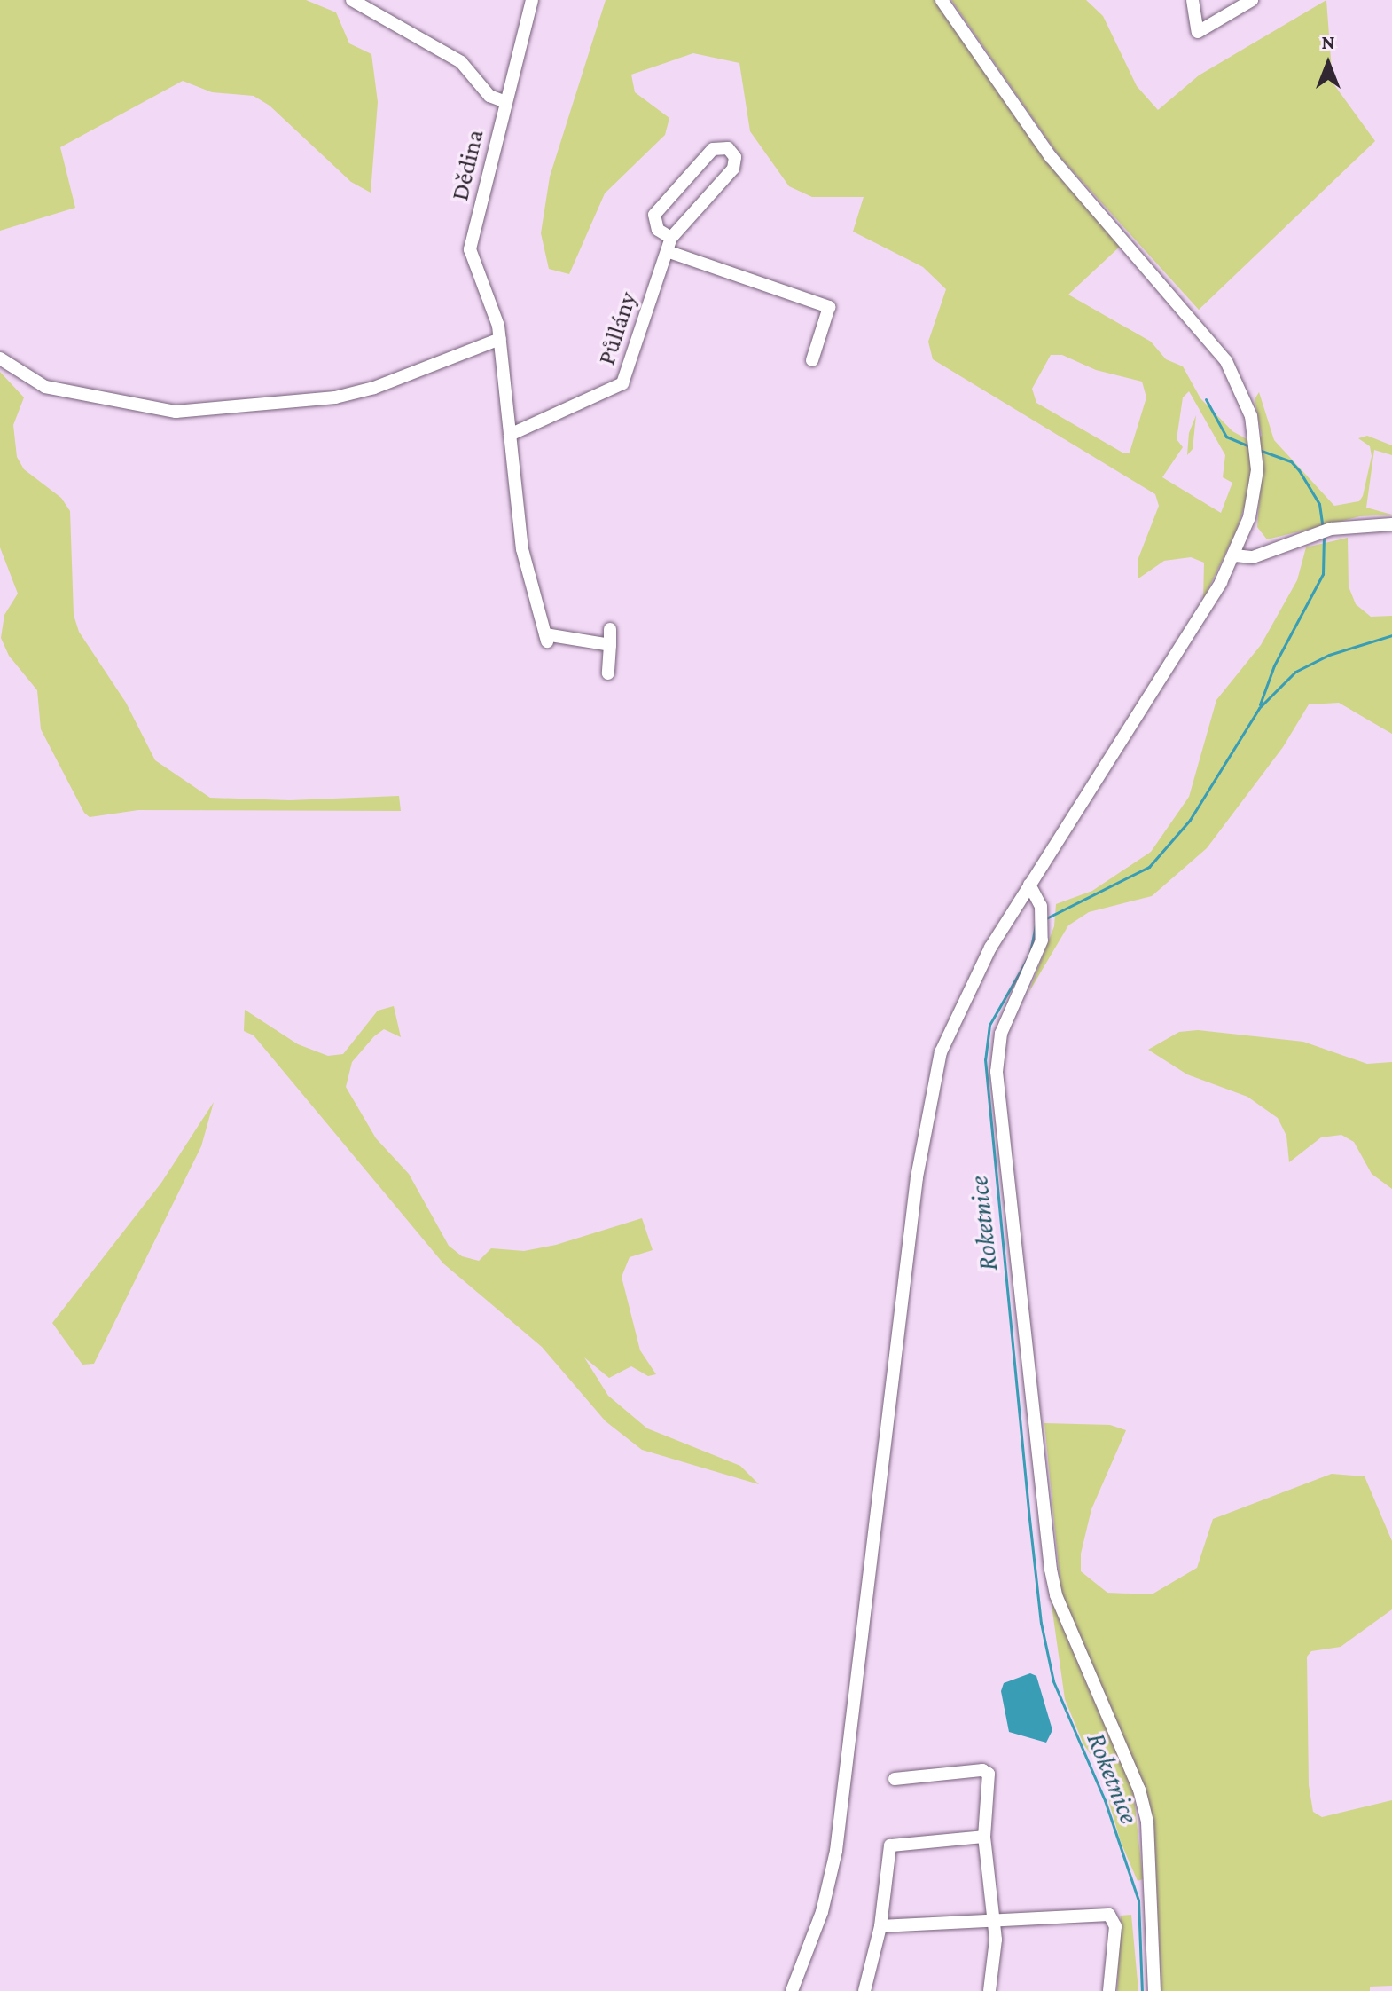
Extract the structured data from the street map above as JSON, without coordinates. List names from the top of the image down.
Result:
{
  "streets": {
    "street": ["Dědina", "Půllány"]
  },
  "water": ["Roketnice"],
  "north": "top"
}
